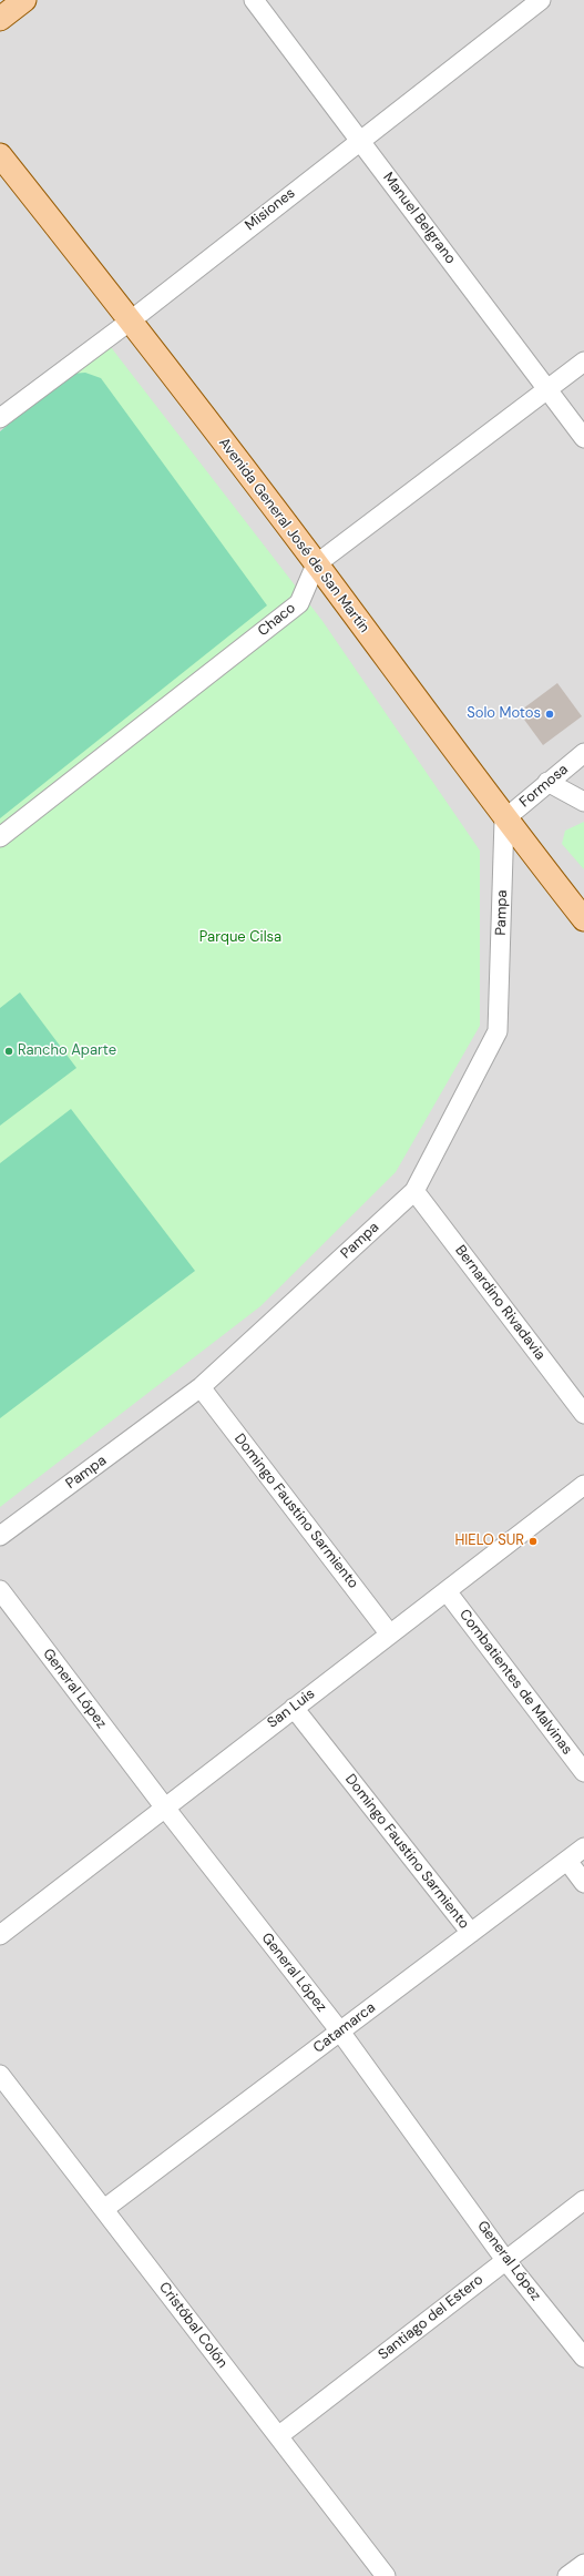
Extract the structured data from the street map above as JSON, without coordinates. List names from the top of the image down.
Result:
{
  "streets": {
    "main road": ["Avenida General José de San Martín"],
    "street": [
      "Misiones",
      "Manuel Belgrano",
      "Chaco",
      "Formosa",
      "Pampa",
      "Bernardino Rivadavia",
      "Domingo Faustino Sarmiento",
      "Combatientes de Malvinas",
      "General López",
      "San Luis",
      "Catamarca",
      "Santiago del Estero",
      "Cristóbal Colón"
    ]
  },
  "crossings": [
    ["Misiones", "Manuel Belgrano"],
    ["Misiones", "Avenida General José de San Martín"],
    ["Manuel Belgrano", "Chaco"],
    ["Avenida General José de San Martín", "Chaco"],
    ["Avenida General José de San Martín", "Formosa"],
    ["Avenida General José de San Martín", "Pampa"],
    ["Formosa", "Pampa"],
    ["Pampa", "Bernardino Rivadavia"],
    ["Pampa", "Domingo Faustino Sarmiento"],
    ["Domingo Faustino Sarmiento", "San Luis"],
    ["Domingo Faustino Sarmiento", "Catamarca"],
    ["Combatientes de Malvinas", "San Luis"],
    ["General López", "San Luis"],
    ["General López", "Catamarca"],
    ["General López", "Santiago del Estero"],
    ["Catamarca", "Cristóbal Colón"],
    ["Santiago del Estero", "Cristóbal Colón"]
  ],
  "parks": ["Parque Cilsa"],
  "places": ["Solo Motos", "Rancho Aparte", "HIELO SUR"]
}
